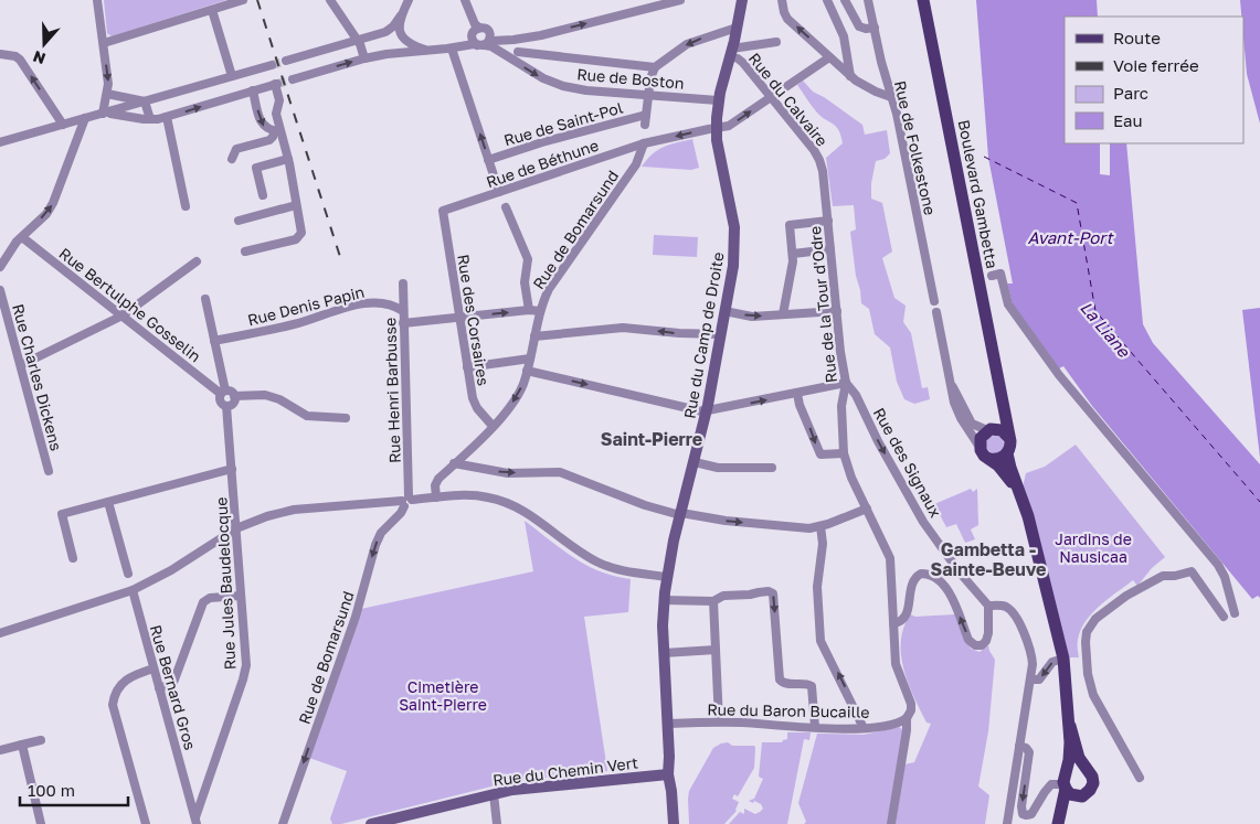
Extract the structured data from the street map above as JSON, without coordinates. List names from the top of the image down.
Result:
{
  "streets": {
    "main road": ["Boulevard Gambetta"],
    "street": [
      "Rue de Boston",
      "Rue du Calvaire",
      "Rue de Saint-Pol",
      "Rue de Folkestone",
      "Rue de Béthune",
      "Rue de Bomarsund",
      "Rue Bertulphe Gosselin",
      "Rue de la Tour d'Odre",
      "Rue Denis Papin",
      "Rue des Corsaires",
      "Rue du Camp de Droite",
      "Rue Charles Dickens",
      "Rue Henri Barbusse",
      "Rue des Signaux",
      "Rue Jules Baudelocque",
      "Rue Bernard Gros",
      "Rue du Baron Bucaille",
      "Rue du Chemin Vert"
    ]
  },
  "crossings": [
    ["Rue de Boston", "Rue du Camp de Droite"],
    ["Rue du Calvaire", "Rue de Béthune"],
    ["Rue du Calvaire", "Rue de la Tour d'Odre"],
    ["Rue du Calvaire", "Rue du Camp de Droite"],
    ["Rue de Béthune", "Rue de Bomarsund"],
    ["Rue de Béthune", "Rue des Corsaires"],
    ["Rue de Béthune", "Rue du Camp de Droite"],
    ["Rue de Bomarsund", "Rue des Corsaires"],
    ["Rue de Bomarsund", "Rue Henri Barbusse"],
    ["Rue Bertulphe Gosselin", "Rue Jules Baudelocque"],
    ["Rue de la Tour d'Odre", "Rue des Signaux"],
    ["Rue de la Tour d'Odre", "Rue du Baron Bucaille"],
    ["Rue Denis Papin", "Rue Henri Barbusse"],
    ["Rue du Camp de Droite", "Rue du Baron Bucaille"],
    ["Rue du Camp de Droite", "Rue du Chemin Vert"],
    ["Rue Jules Baudelocque", "Rue Bernard Gros"]
  ],
  "one_way": ["Rue de Bomarsund", "Rue des Signaux"],
  "districts": ["Saint-Pierre", "Gambetta - Sainte-Beuve"],
  "water": ["Avant-Port", "La Liane"],
  "parks": ["Jardins de Nausicaa", "Cimetière Saint-Pierre"],
  "legend": [
    "Route",
    "Voie ferrée",
    "Parc",
    "Eau"
  ],
  "scale_bar": "100 m",
  "north": "bottom"
}
